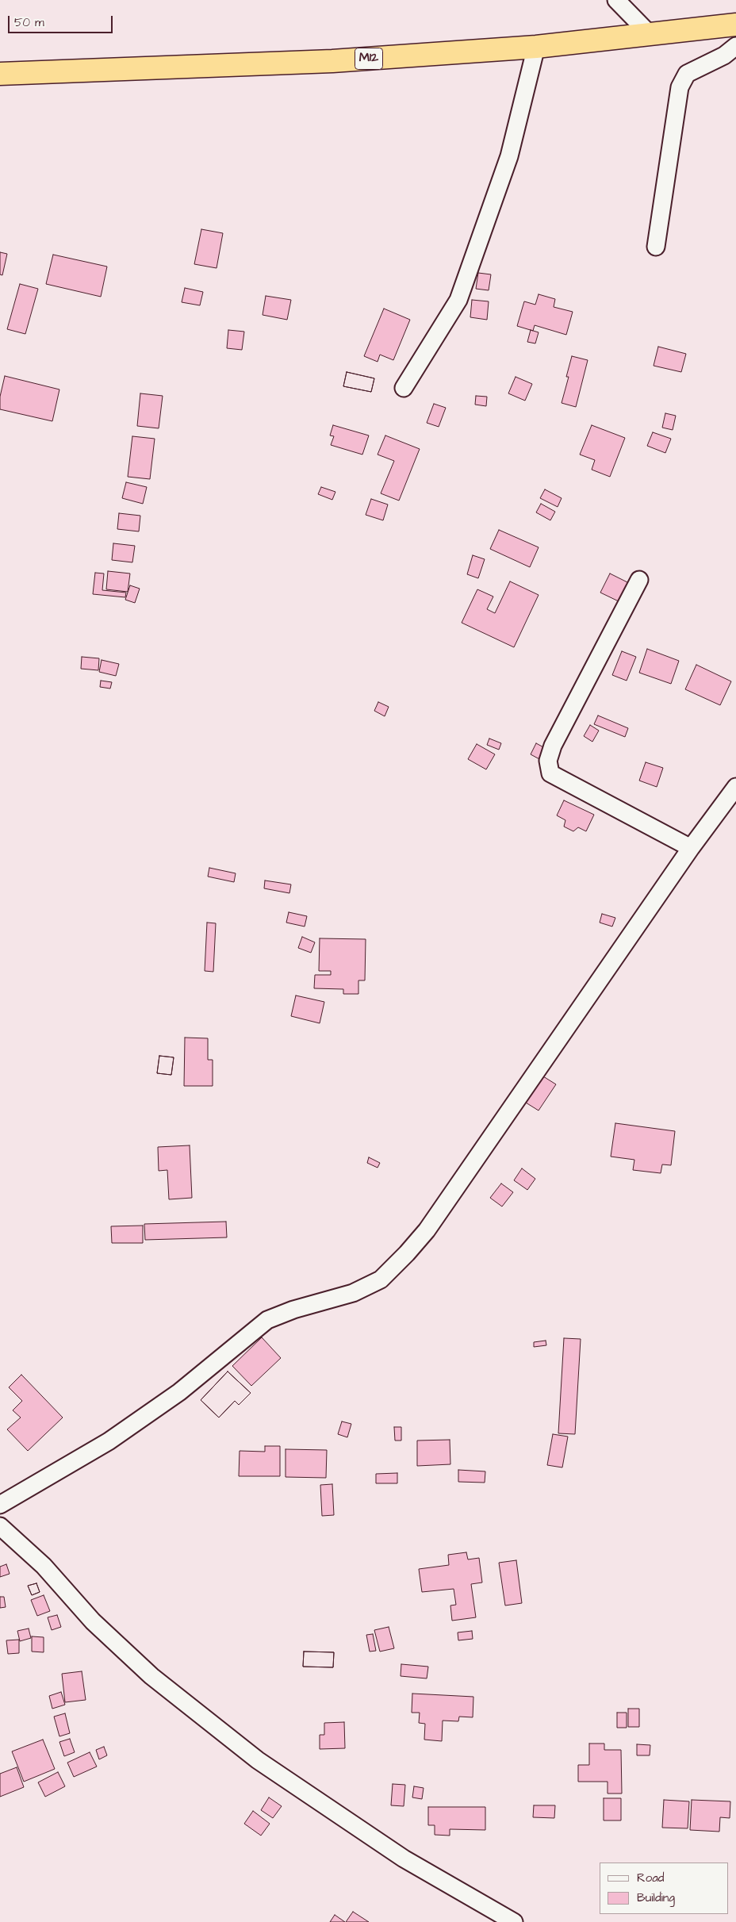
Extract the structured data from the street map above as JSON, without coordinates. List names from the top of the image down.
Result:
{
  "streets": {
    "highway": ["M12"]
  },
  "legend": ["Road", "Building"],
  "scale_bar": "50 m"
}
